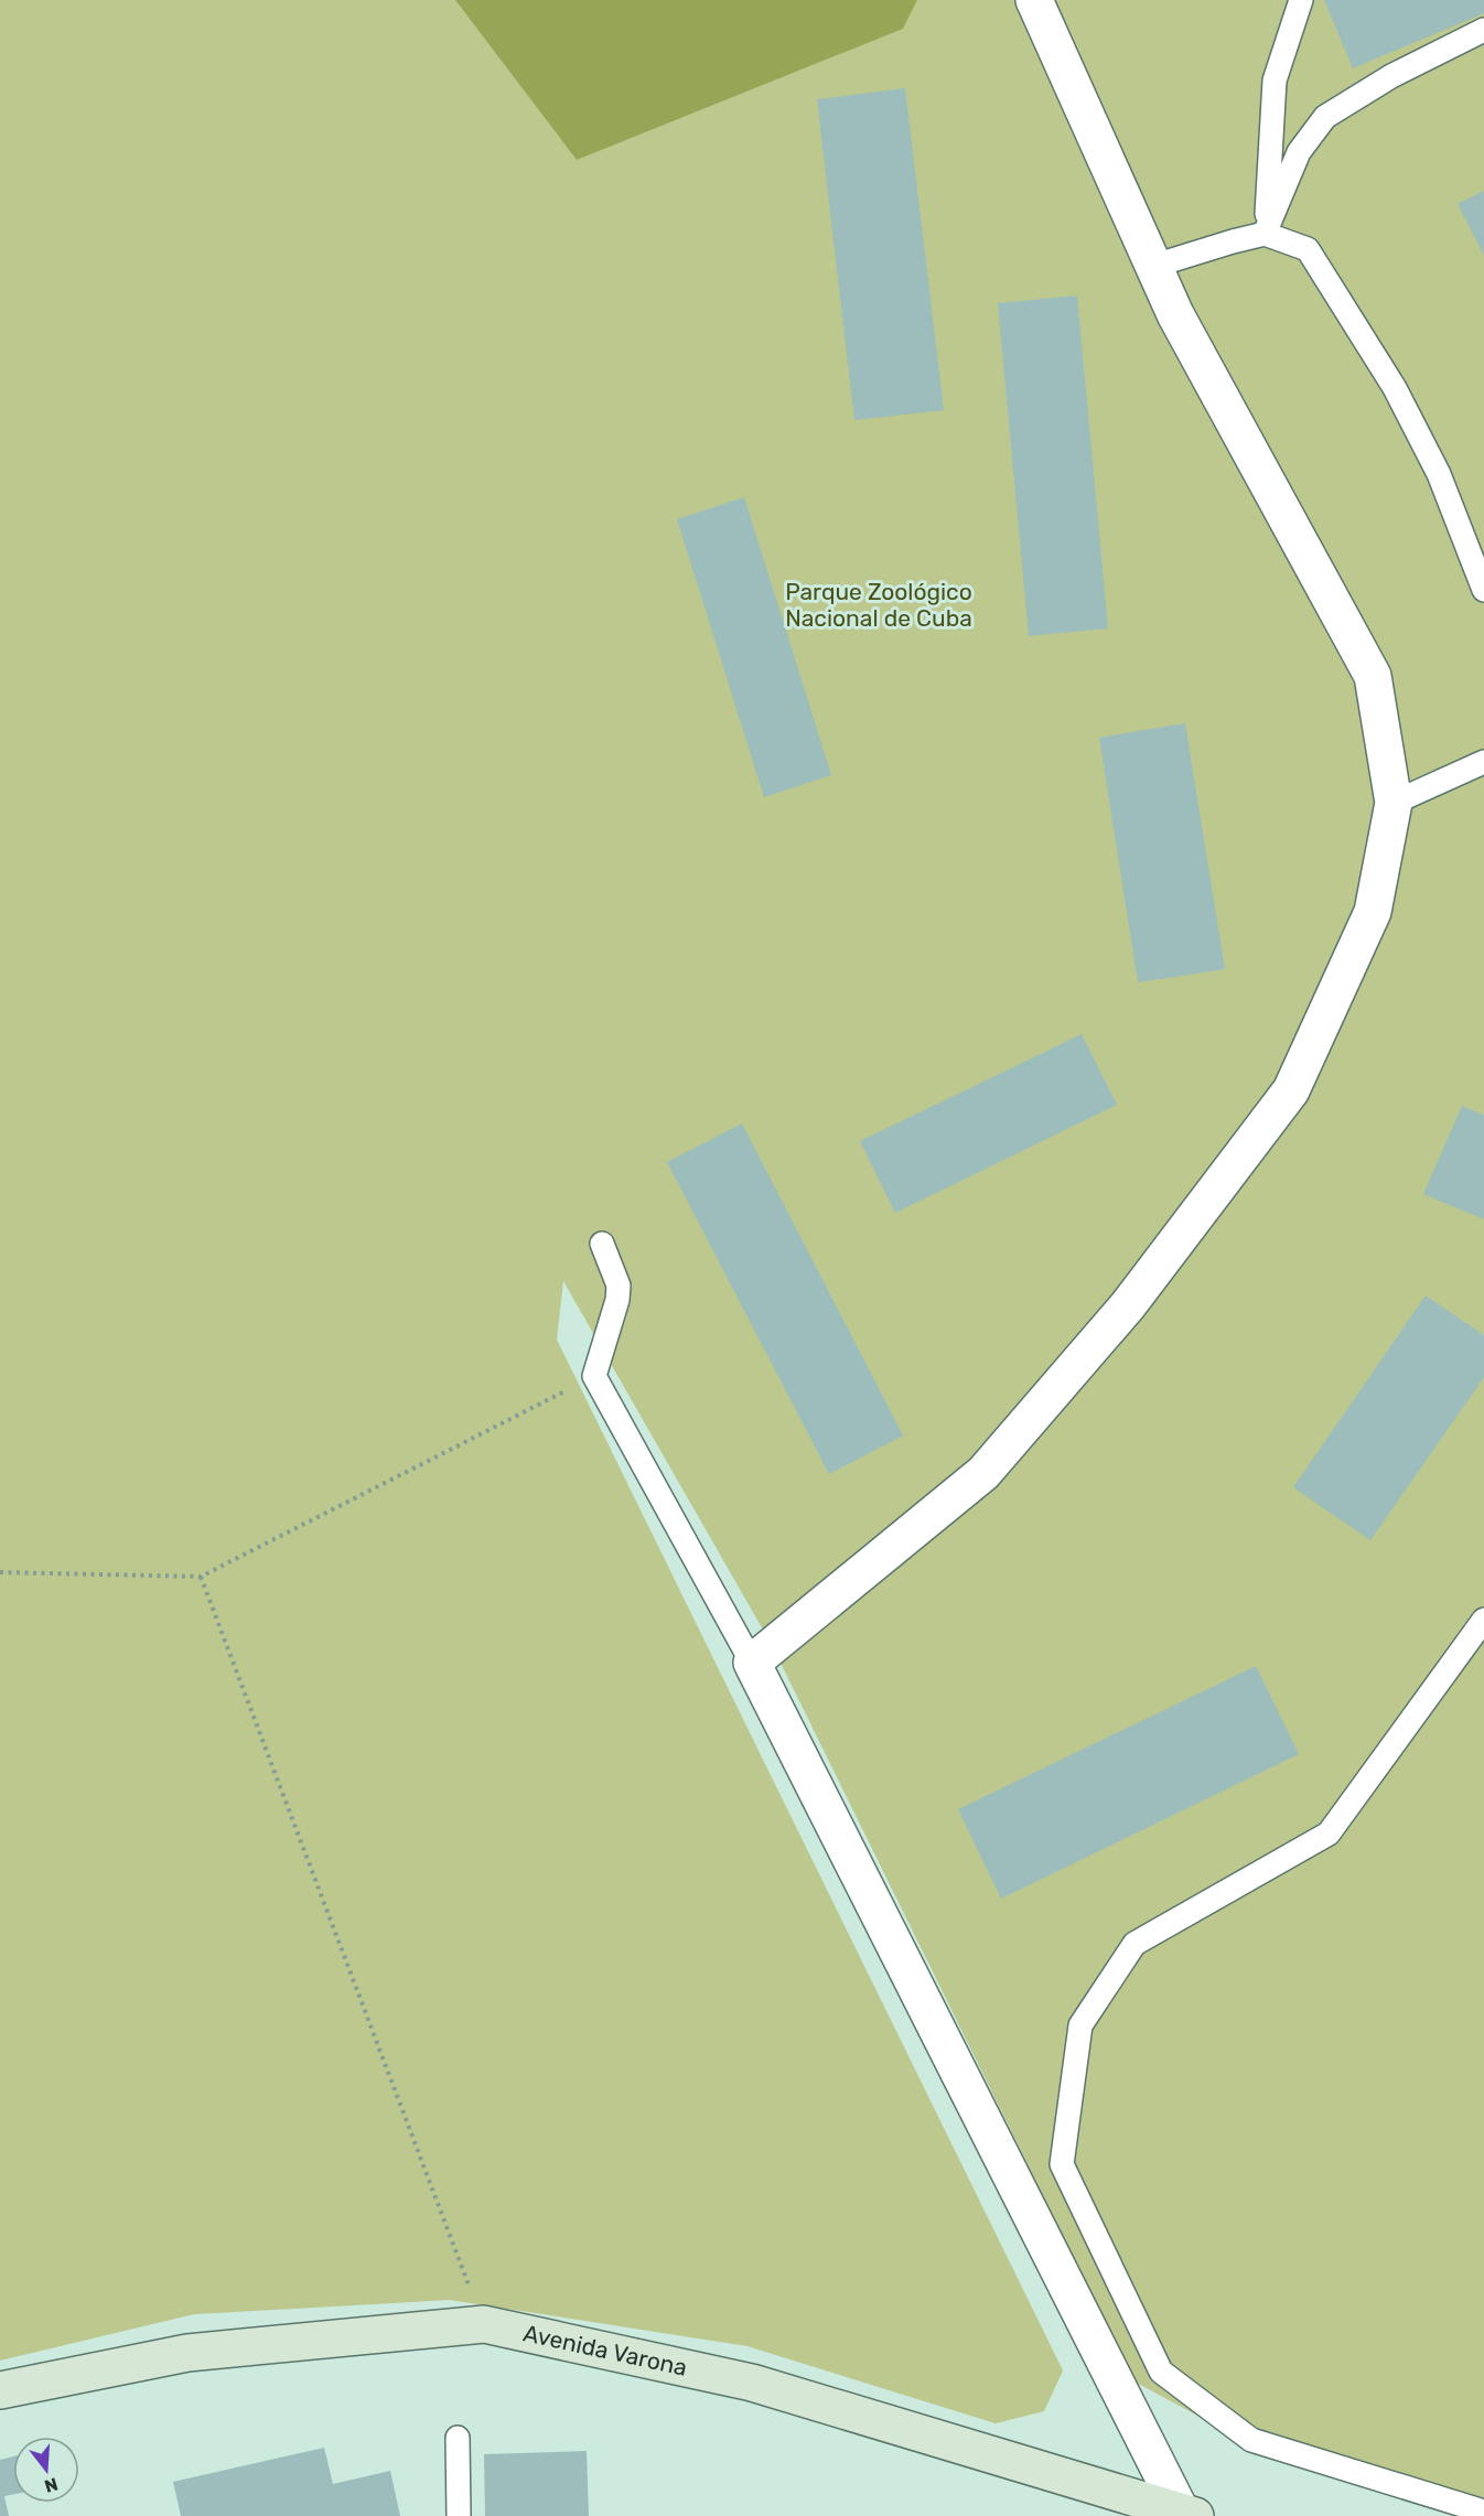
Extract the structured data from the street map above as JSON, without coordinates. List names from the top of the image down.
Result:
{
  "streets": {
    "street": ["Avenida Varona"]
  },
  "parks": ["Parque Zoológico Nacional de Cuba"],
  "north": "bottom"
}
